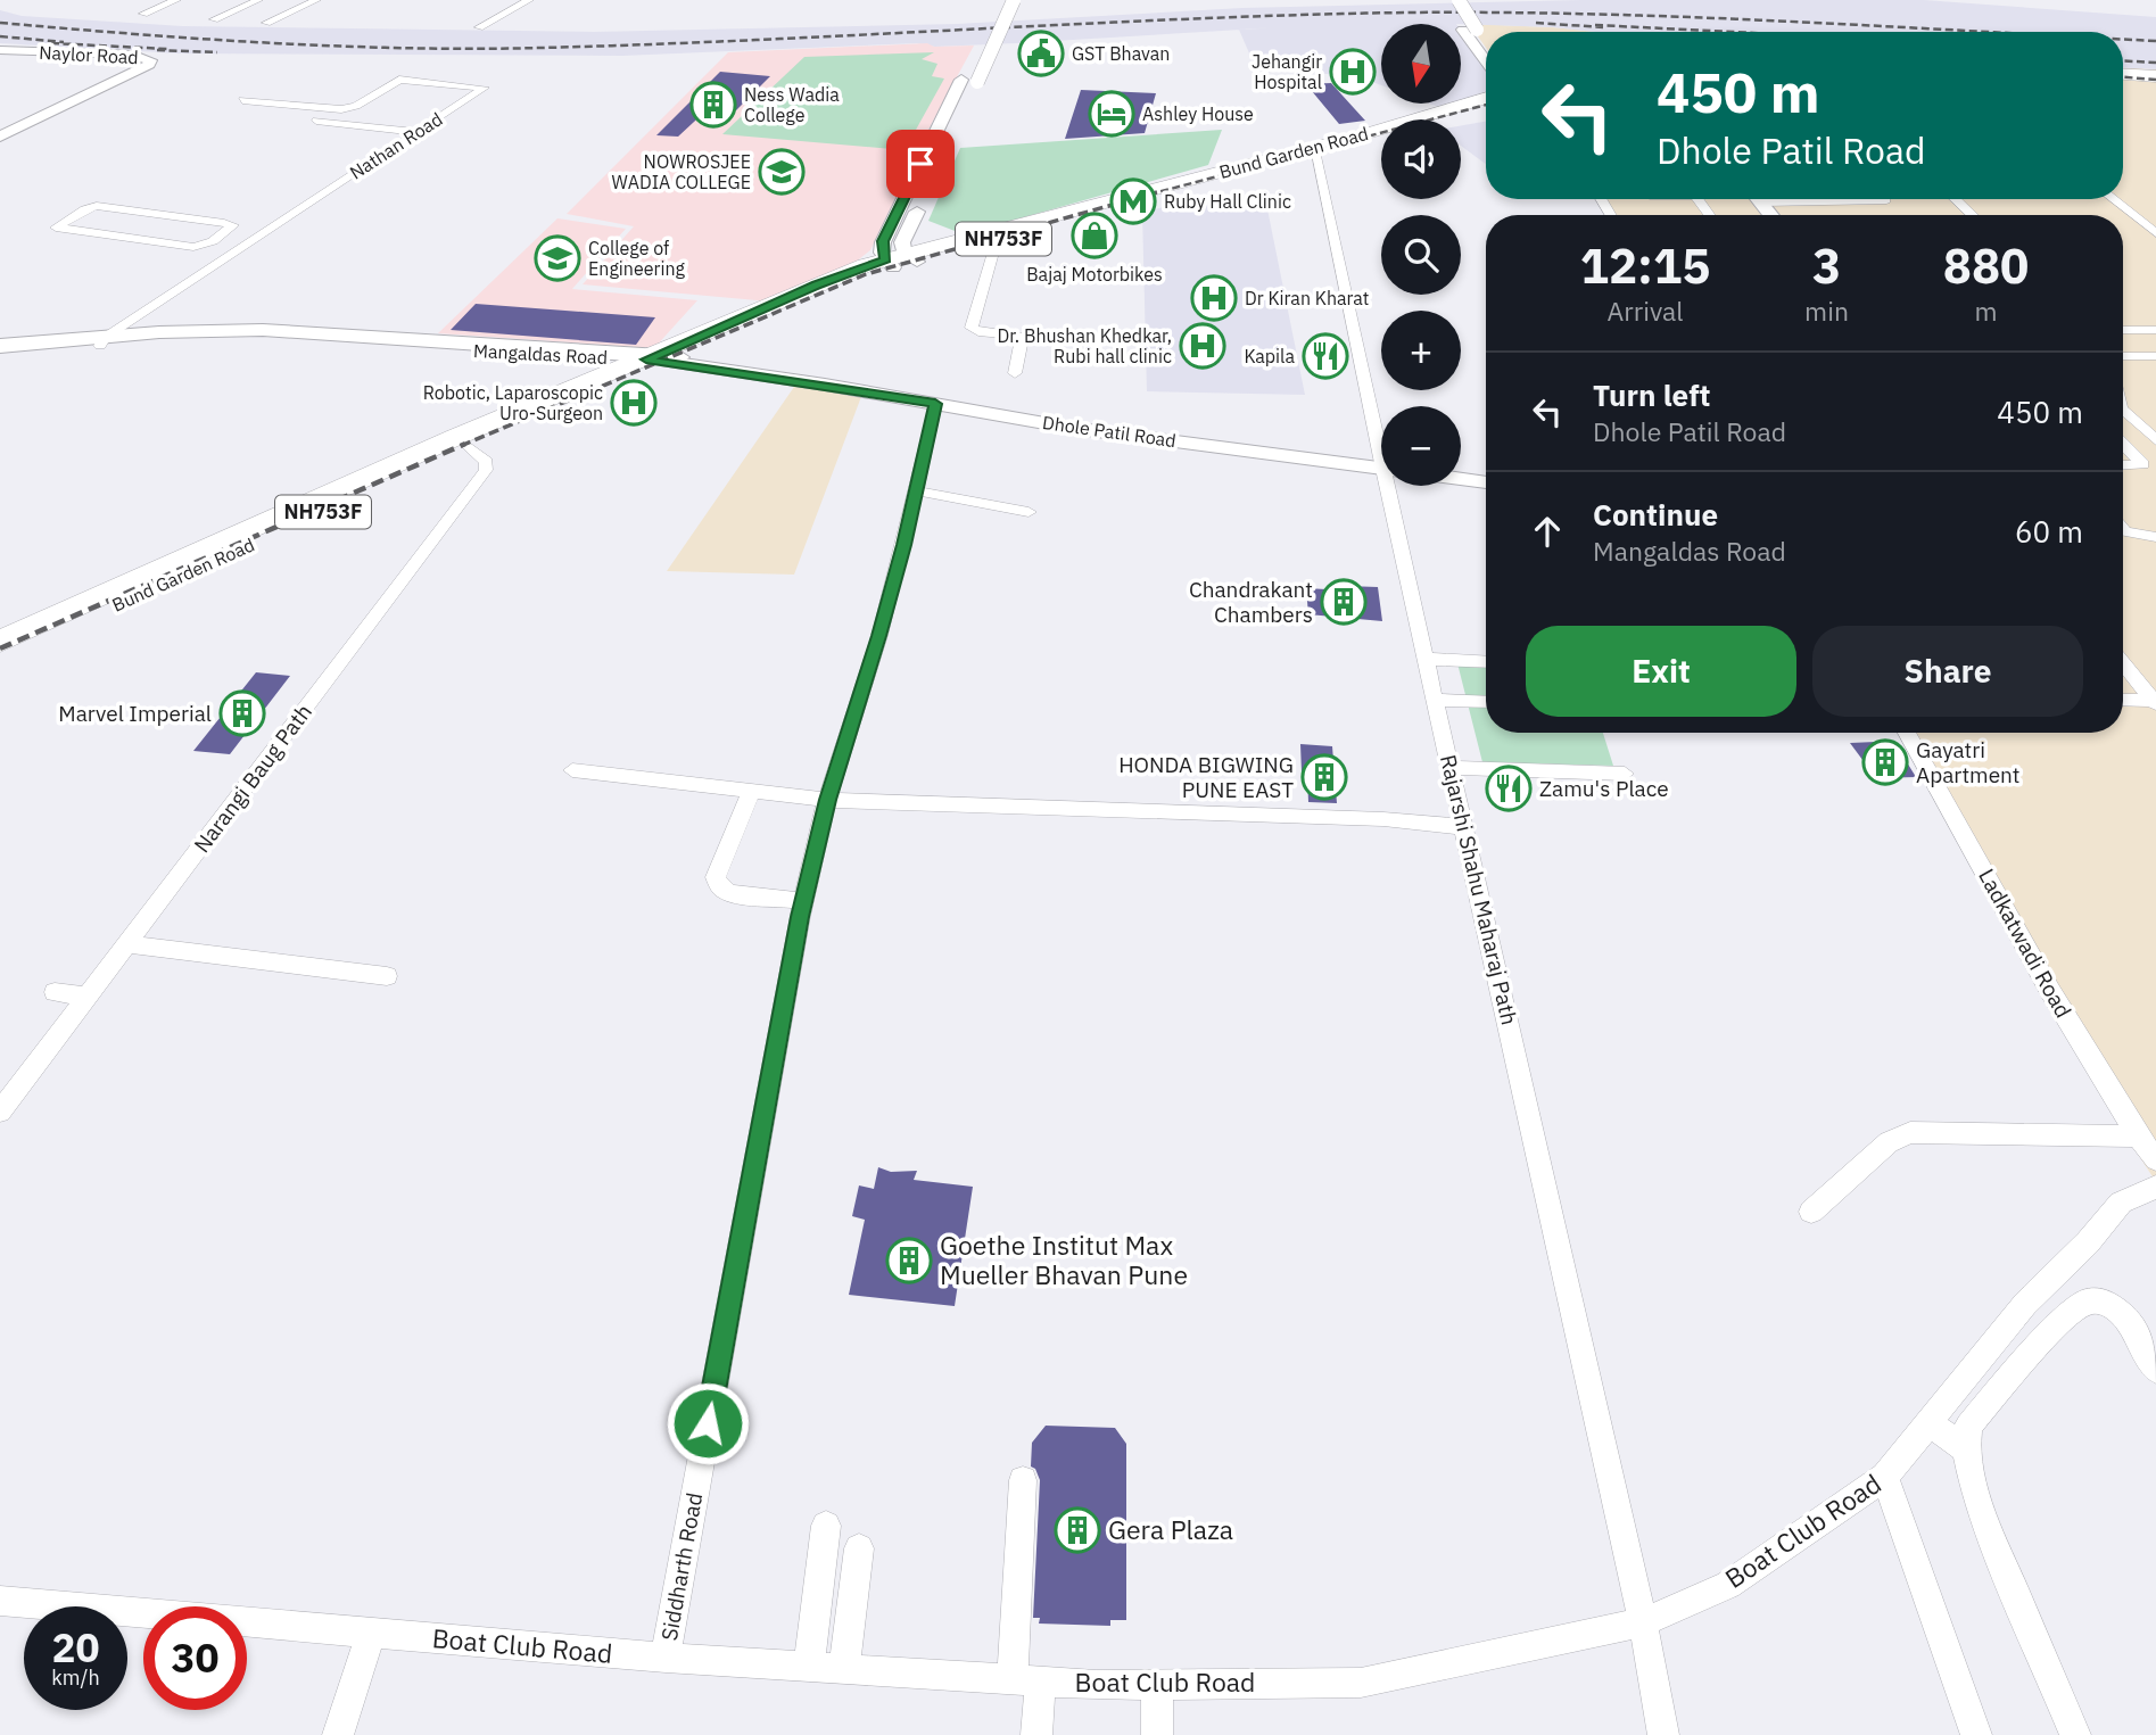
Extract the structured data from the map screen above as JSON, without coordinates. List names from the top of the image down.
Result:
{
  "streets": {
    "highway": ["Bund Garden Road", "NH753F"],
    "main road": ["Naylor Road", "Mangaldas Road", "Dhole Patil Road"],
    "street": [
      "Nathan Road",
      "Narangi Baug Path",
      "Rajarshi Shahu Maharaj Path",
      "Ladkatwadi Road",
      "Boat Club Road",
      "Siddharth Road"
    ]
  },
  "crossings": [
    ["Nathan Road", "Mangaldas Road"],
    ["Bund Garden Road", "Mangaldas Road"],
    ["Bund Garden Road", "Narangi Baug Path"],
    ["Bund Garden Road", "Rajarshi Shahu Maharaj Path"],
    ["Mangaldas Road", "Dhole Patil Road"],
    ["Dhole Patil Road", "Siddharth Road"],
    ["Rajarshi Shahu Maharaj Path", "Boat Club Road"],
    ["Boat Club Road", "Siddharth Road"]
  ],
  "places": {
    "public building": ["GST Bhavan"],
    "hospital": [
      "Jehangir Hospital",
      "Dr Kiran Kharat",
      "Dr. Bhushan Khedkar, Rubi hall clinic",
      "Robotic, Laparoscopic Uro-Surgeon"
    ],
    "building": [
      "Ness Wadia College",
      "Chandrakant Chambers",
      "Marvel Imperial",
      "Gayatri Apartment",
      "HONDA BIGWING PUNE EAST",
      "Goethe Institut Max Mueller Bhavan Pune",
      "Gera Plaza"
    ],
    "hotel": ["Ashley House"],
    "school or university": ["NOWROSJEE WADIA COLLEGE", "College of Engineering"],
    "metro station": ["Ruby Hall Clinic"],
    "shop": ["Bajaj Motorbikes"],
    "restaurant": ["Kapila", "Zamu's Place"]
  },
  "north": "bottom",
  "page": {
    "map_buttons": ["+", "−"],
    "turn": ["450 m", "Dhole Patil Road"],
    "eta": [
      "12:15",
      "Arrival",
      "3",
      "min",
      "880",
      "m"
    ],
    "list": [
      {
        "name": "Turn left",
        "note": "Dhole Patil Road",
        "value": "450 m"
      },
      {
        "name": "Continue",
        "note": "Mangaldas Road",
        "value": "60 m"
      }
    ],
    "buttons": ["Exit", "Share"],
    "speed": "20 km/h",
    "limit": "30"
  }
}
